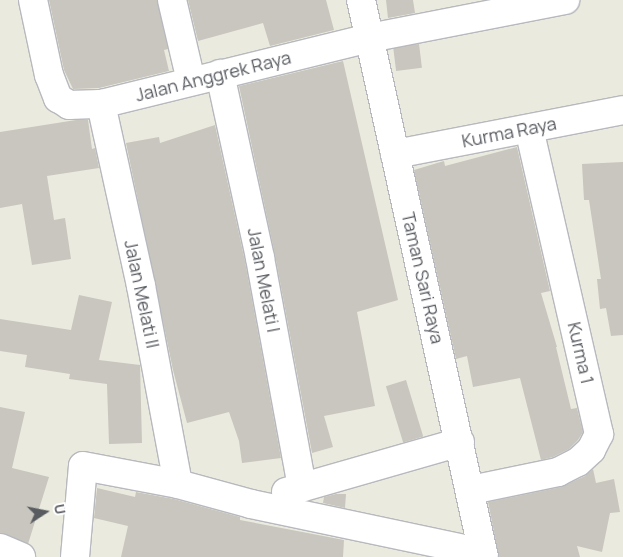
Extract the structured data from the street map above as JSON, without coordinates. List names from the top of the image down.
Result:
{
  "streets": {
    "street": [
      "Jalan Anggrek Raya",
      "Kurma Raya",
      "Taman Sari Raya",
      "Jalan Melati I",
      "Jalan Melati II",
      "Kurma 1"
    ]
  },
  "crossings": [
    ["Jalan Anggrek Raya", "Taman Sari Raya"],
    ["Jalan Anggrek Raya", "Jalan Melati I"],
    ["Jalan Anggrek Raya", "Jalan Melati II"],
    ["Kurma Raya", "Taman Sari Raya"],
    ["Kurma Raya", "Kurma 1"],
    ["Taman Sari Raya", "Kurma 1"]
  ],
  "north": "right"
}
